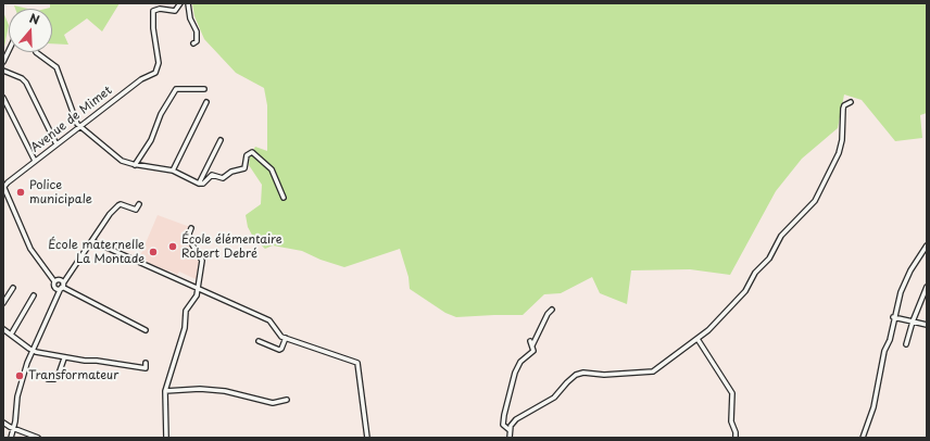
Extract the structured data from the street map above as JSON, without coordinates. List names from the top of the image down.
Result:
{
  "streets": {
    "street": ["Avenue de Mimet"]
  },
  "places": [
    "Police municipale",
    "École élémentaire Robert Debré",
    "École maternelle La Montade",
    "Transformateur"
  ],
  "north": "top"
}
